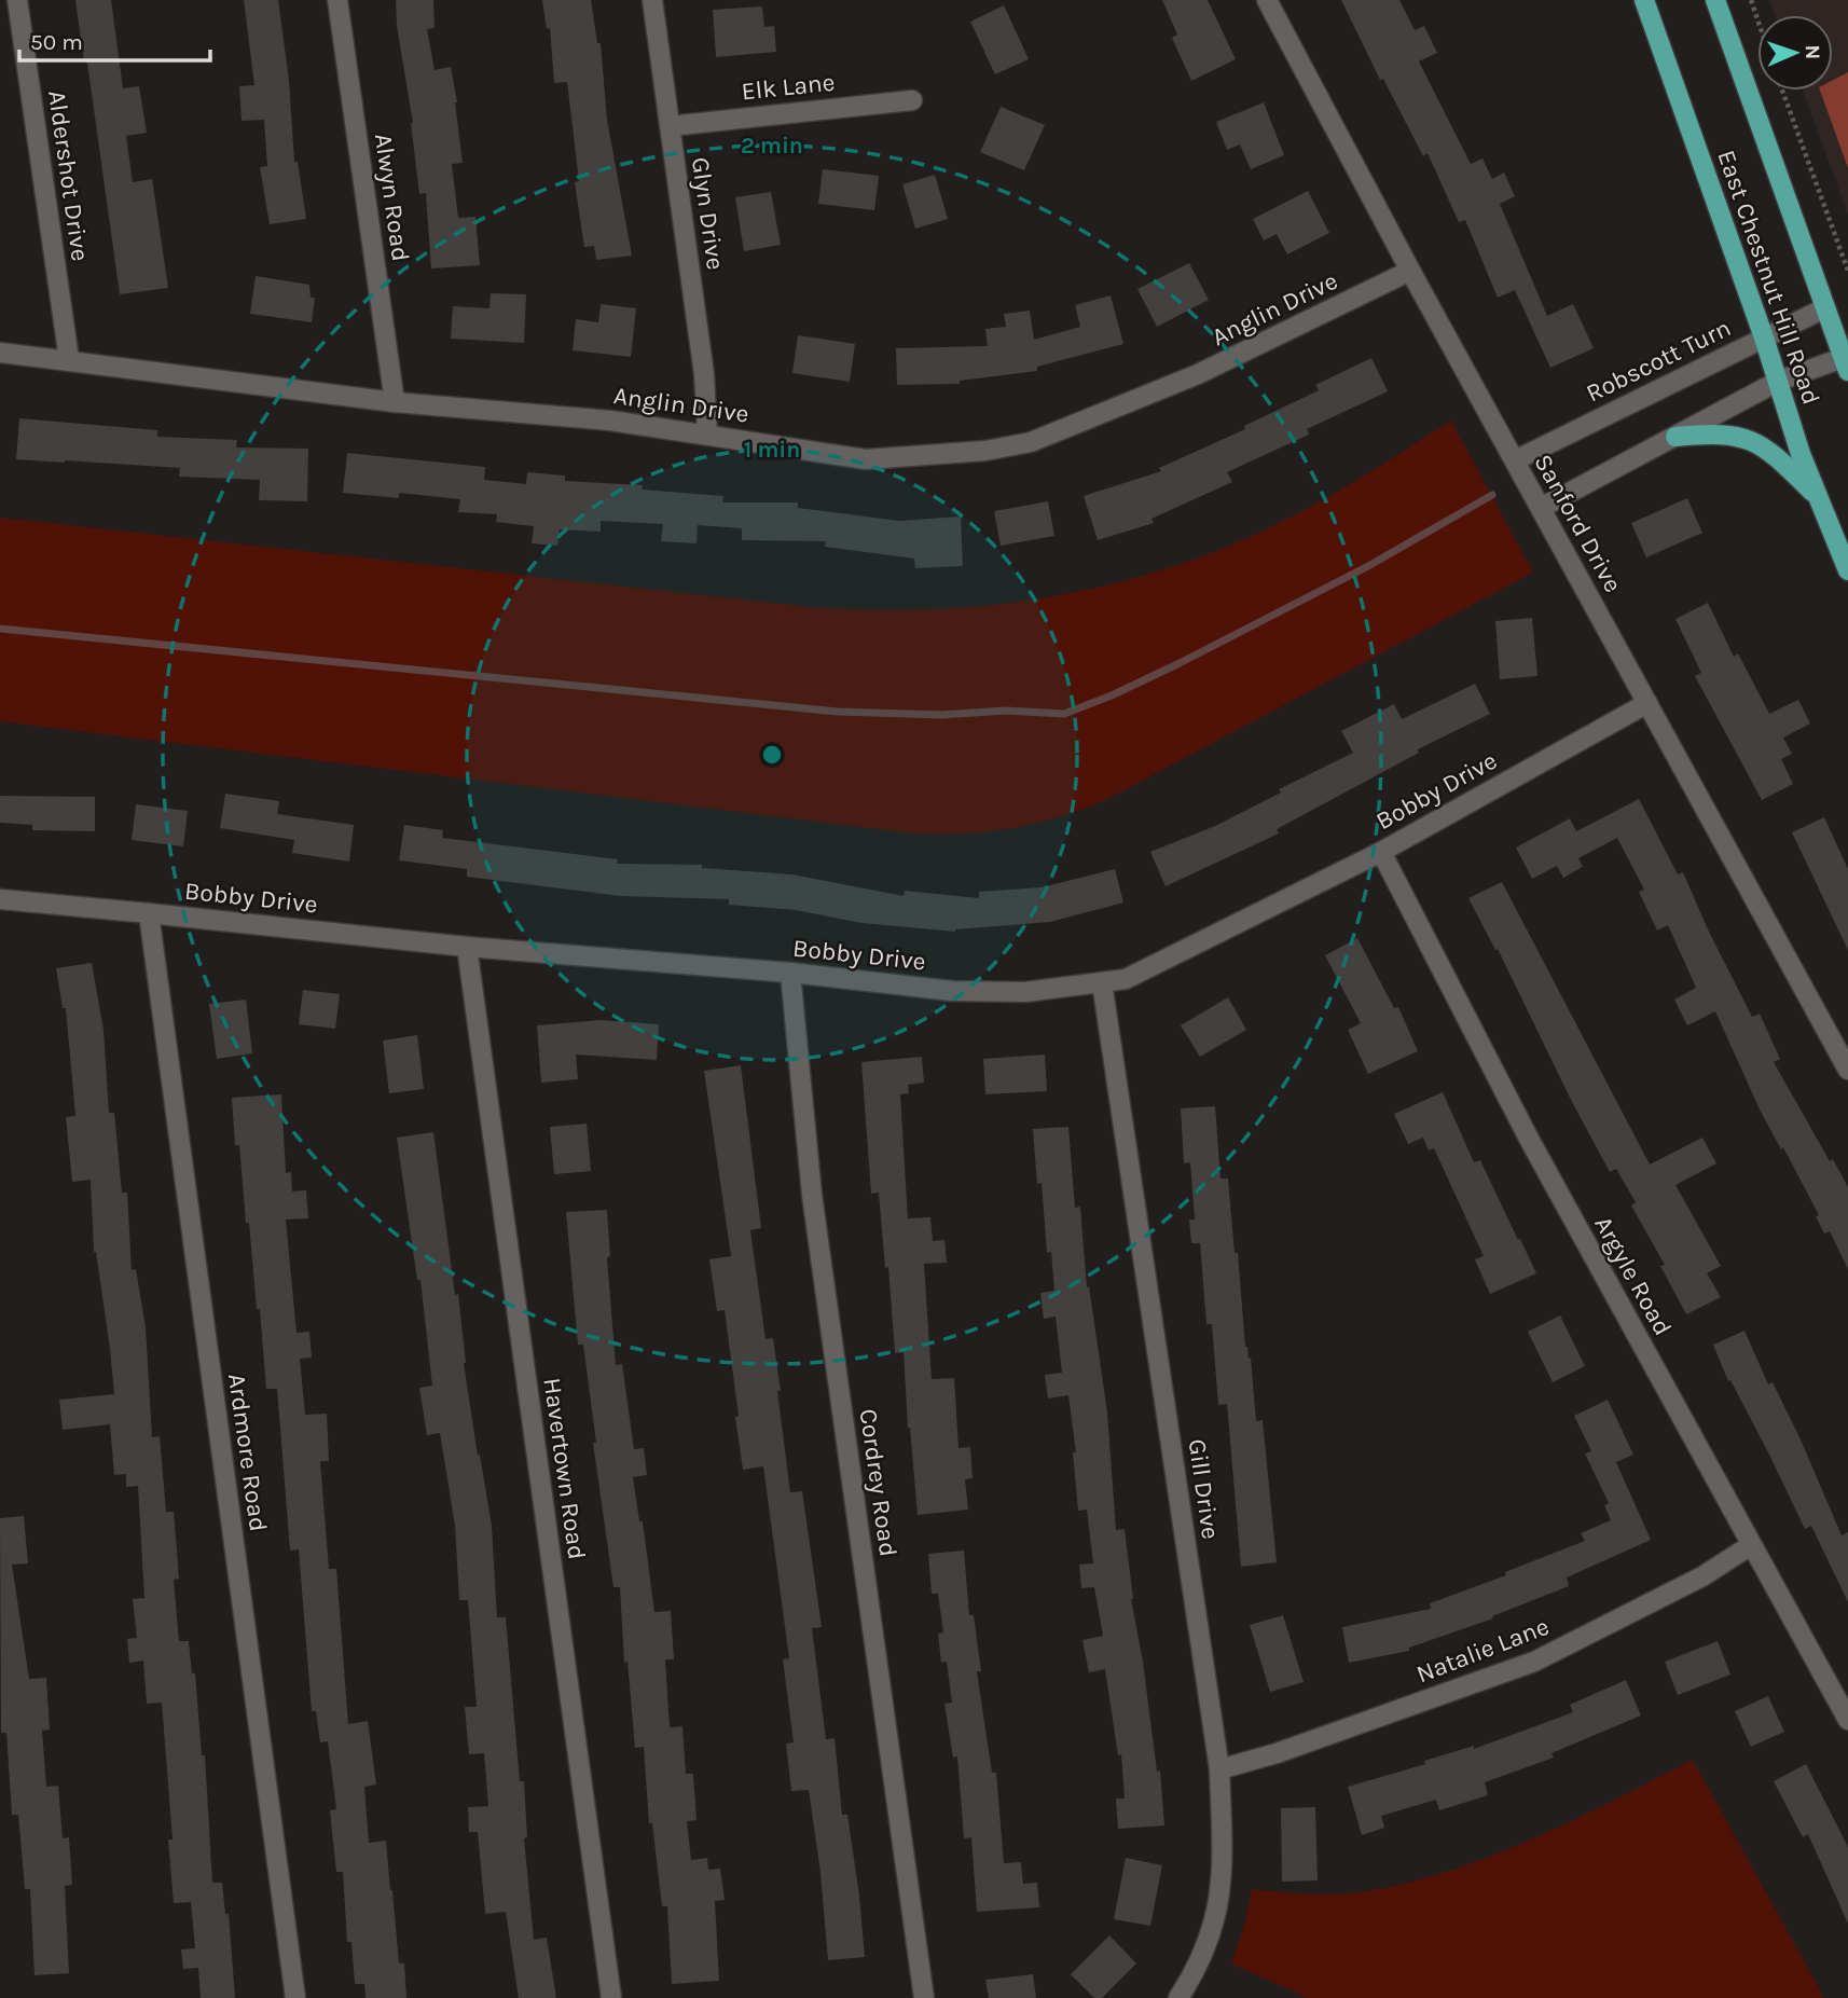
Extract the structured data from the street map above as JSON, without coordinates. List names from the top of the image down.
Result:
{
  "streets": {
    "main road": ["East Chestnut Hill Road"],
    "street": [
      "Elk Lane",
      "Aldershot Drive",
      "Alwyn Road",
      "Glyn Drive",
      "Anglin Drive",
      "Robscott Turn",
      "Sanford Drive",
      "Bobby Drive",
      "Argyle Road",
      "Ardmore Road",
      "Havertown Road",
      "Cordrey Road",
      "Gill Drive",
      "Natalie Lane"
    ]
  },
  "crossings": [
    ["Elk Lane", "Glyn Drive"],
    ["Aldershot Drive", "Anglin Drive"],
    ["Alwyn Road", "Anglin Drive"],
    ["Glyn Drive", "Anglin Drive"],
    ["East Chestnut Hill Road", "Robscott Turn"],
    ["Anglin Drive", "Sanford Drive"],
    ["Robscott Turn", "Sanford Drive"],
    ["Sanford Drive", "Bobby Drive"],
    ["Bobby Drive", "Argyle Road"],
    ["Bobby Drive", "Ardmore Road"],
    ["Bobby Drive", "Havertown Road"],
    ["Bobby Drive", "Cordrey Road"],
    ["Bobby Drive", "Gill Drive"],
    ["Argyle Road", "Natalie Lane"],
    ["Gill Drive", "Natalie Lane"]
  ],
  "scale_bar": "50 m",
  "north": "right",
  "rings": ["2 min", "1 min"]
}
